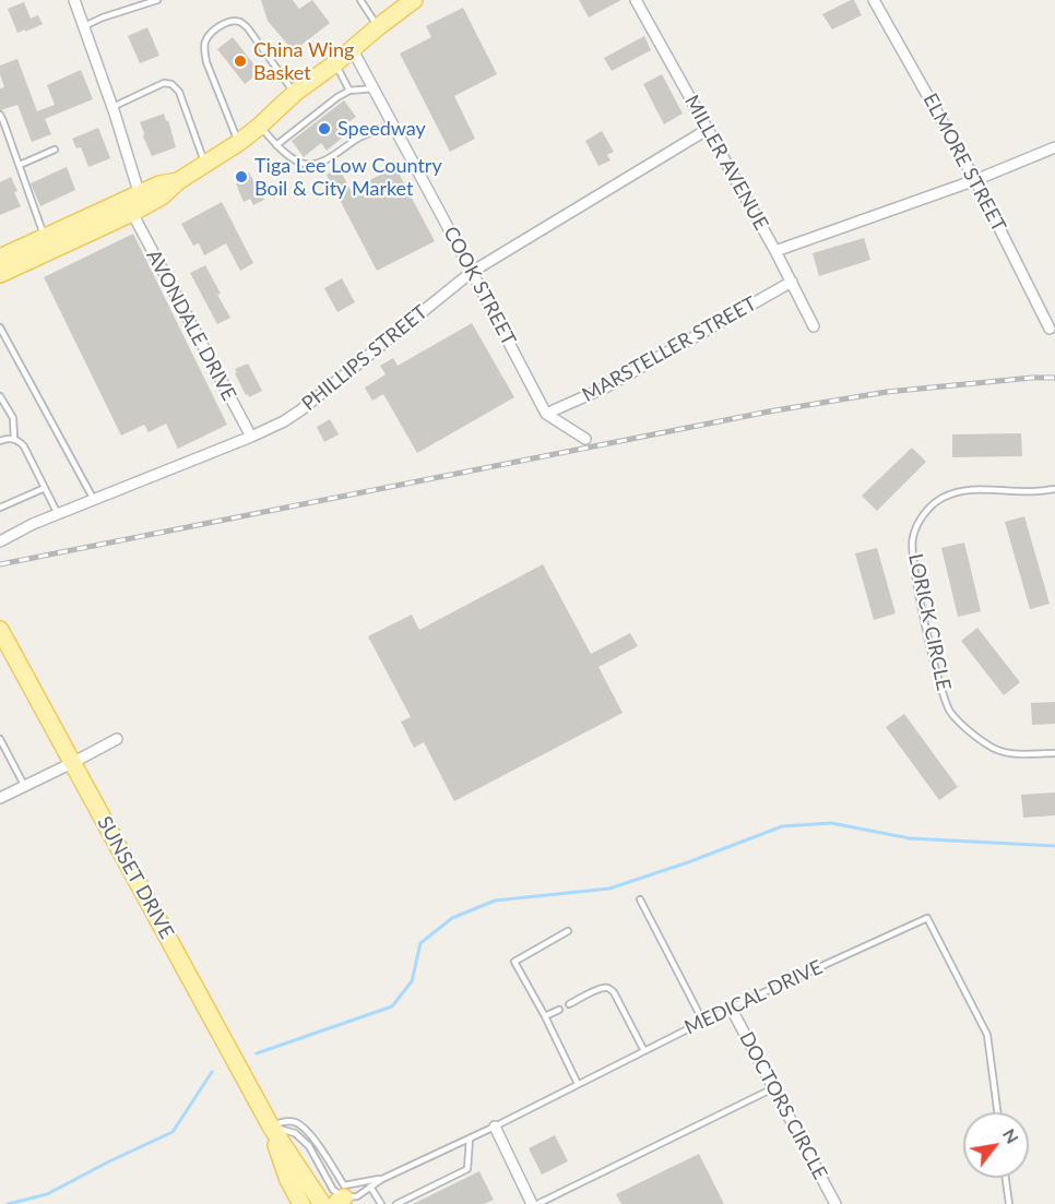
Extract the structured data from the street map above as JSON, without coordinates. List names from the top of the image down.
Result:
{
  "streets": {
    "main road": ["SUNSET DRIVE"],
    "street": [
      "MILLER AVENUE",
      "ELMORE STREET",
      "COOK STREET",
      "AVONDALE DRIVE",
      "MARSTELLER STREET",
      "PHILLIPS STREET",
      "DOCTORS CIRCLE"
    ],
    "lane": ["LORICK CIRCLE", "MEDICAL DRIVE"]
  },
  "crossings": [
    ["MILLER AVENUE", "MARSTELLER STREET"],
    ["MILLER AVENUE", "PHILLIPS STREET"],
    ["COOK STREET", "MARSTELLER STREET"],
    ["COOK STREET", "PHILLIPS STREET"],
    ["AVONDALE DRIVE", "PHILLIPS STREET"],
    ["SUNSET DRIVE", "MEDICAL DRIVE"],
    ["MEDICAL DRIVE", "DOCTORS CIRCLE"]
  ],
  "places": ["China Wing Basket", "Speedway", "Tiga Lee Low Country Boil & City Market"],
  "north": "top right"
}
